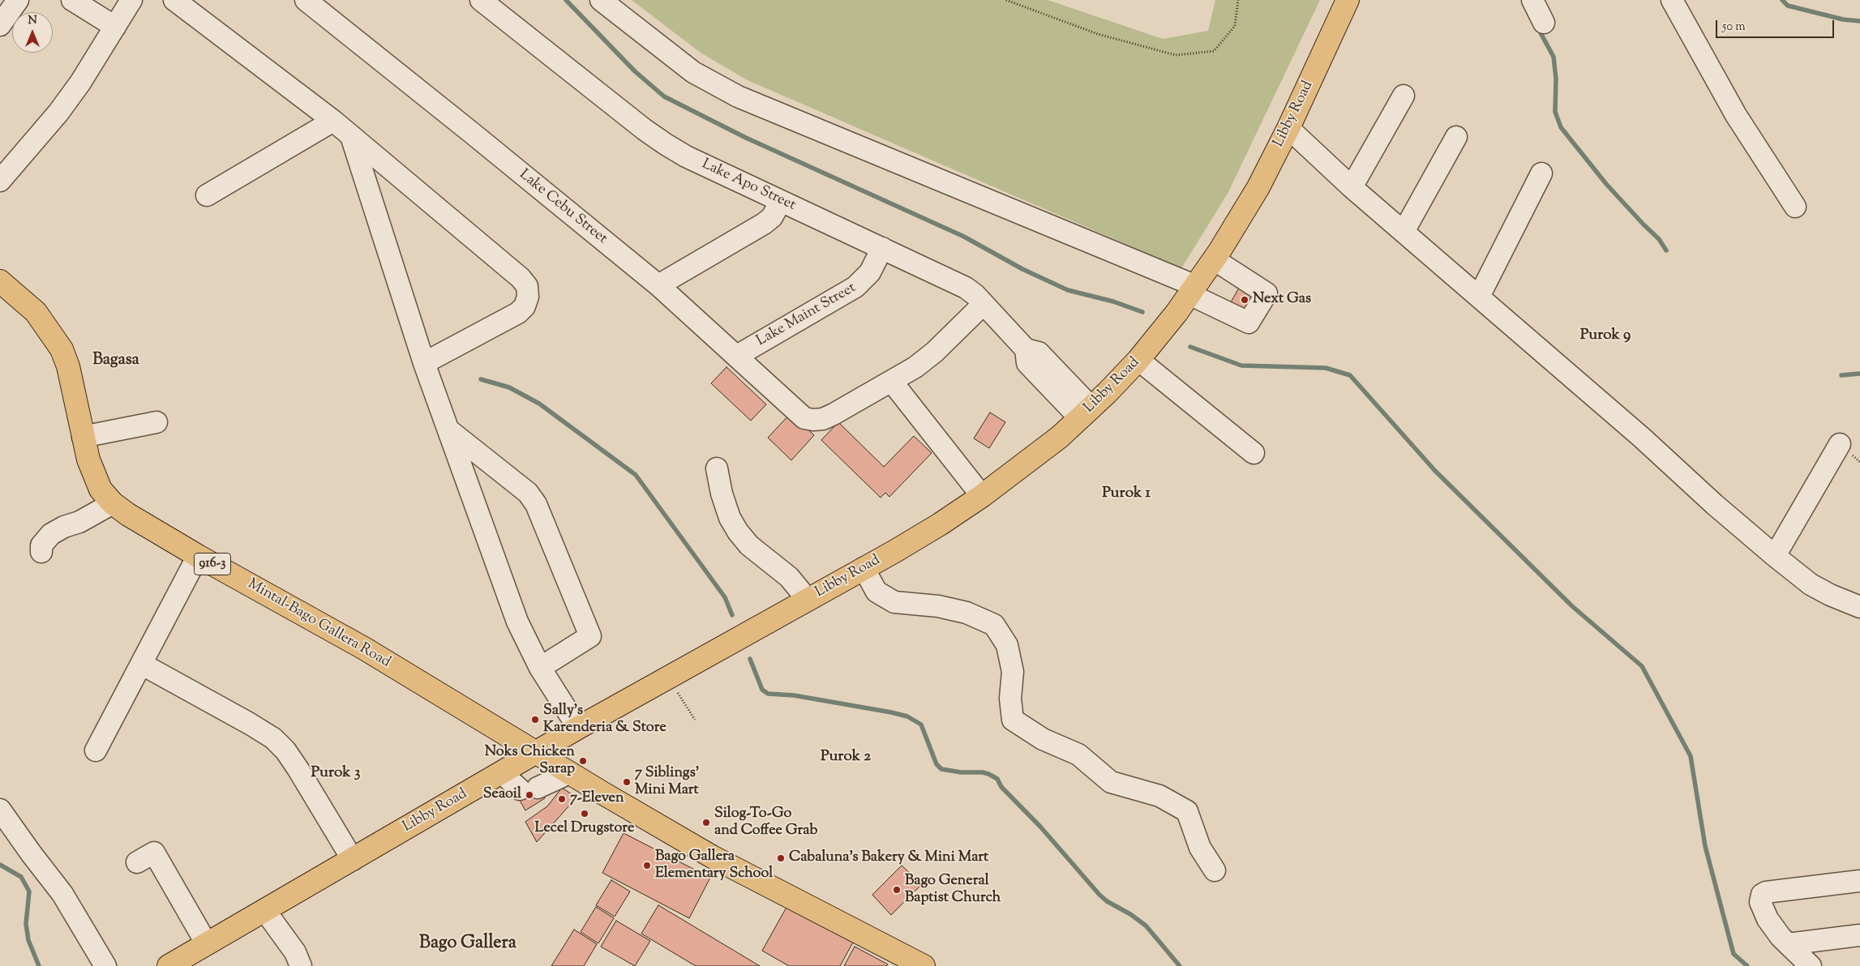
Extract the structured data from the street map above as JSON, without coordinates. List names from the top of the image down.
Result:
{
  "streets": {
    "main road": ["Libby Road", "916-3", "Mintal-Bago Gallera Road"],
    "street": ["Lake Apo Street", "Lake Cebu Street", "Lake Maint Street"]
  },
  "crossings": [
    ["Libby Road", "Lake Apo Street"],
    ["Libby Road", "Mintal-Bago Gallera Road"],
    ["Lake Apo Street", "Lake Maint Street"],
    ["Lake Cebu Street", "Lake Maint Street"]
  ],
  "districts": [
    "Purok 9",
    "Bagasa",
    "Purok 1",
    "Purok 2",
    "Purok 3",
    "Bago Gallera"
  ],
  "places": [
    "Next Gas",
    "Sally's Karenderia & Store",
    "Noks Chicken Sarap",
    "7 Siblings' Mini Mart",
    "Seaoil",
    "7-Eleven",
    "Lecel Drugstore",
    "Silog-To-Go and Coffee Grab",
    "Cabaluna's Bakery & Mini Mart",
    "Bago Gallera Elementary School",
    "Bago General Baptist Church"
  ],
  "scale_bar": "50 m",
  "north": "top"
}
